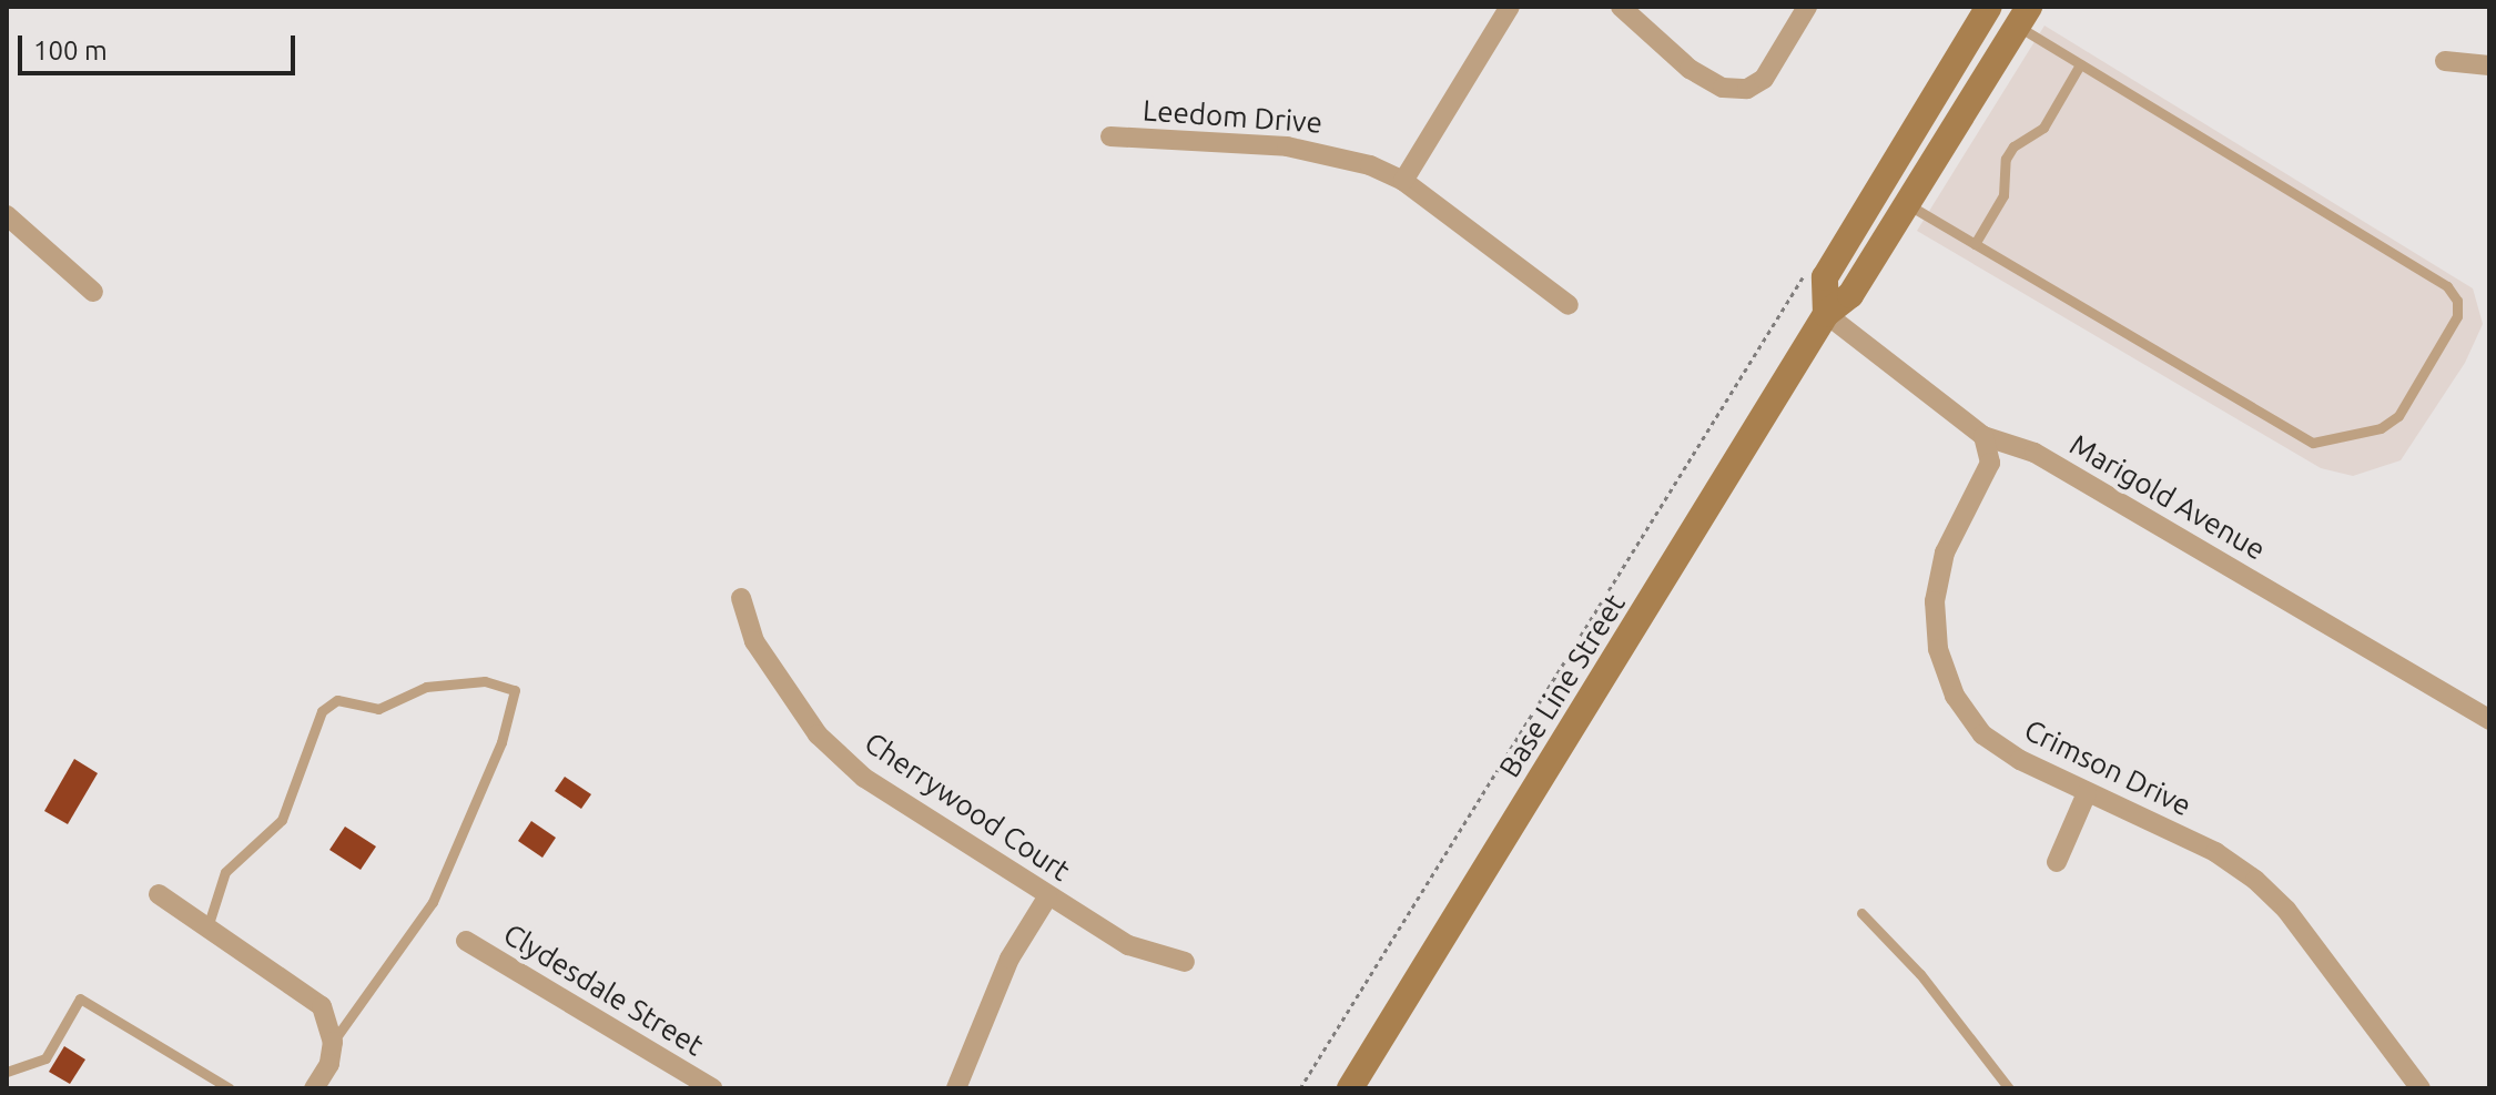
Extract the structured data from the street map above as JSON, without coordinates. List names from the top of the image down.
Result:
{
  "streets": {
    "main road": ["Base Line Street"],
    "street": [
      "Leedom Drive",
      "Marigold Avenue",
      "Crimson Drive",
      "Cherrywood Court",
      "Clydesdale Street"
    ]
  },
  "crossings": [
    ["Marigold Avenue", "Base Line Street"],
    ["Marigold Avenue", "Crimson Drive"]
  ],
  "scale_bar": "100 m"
}
